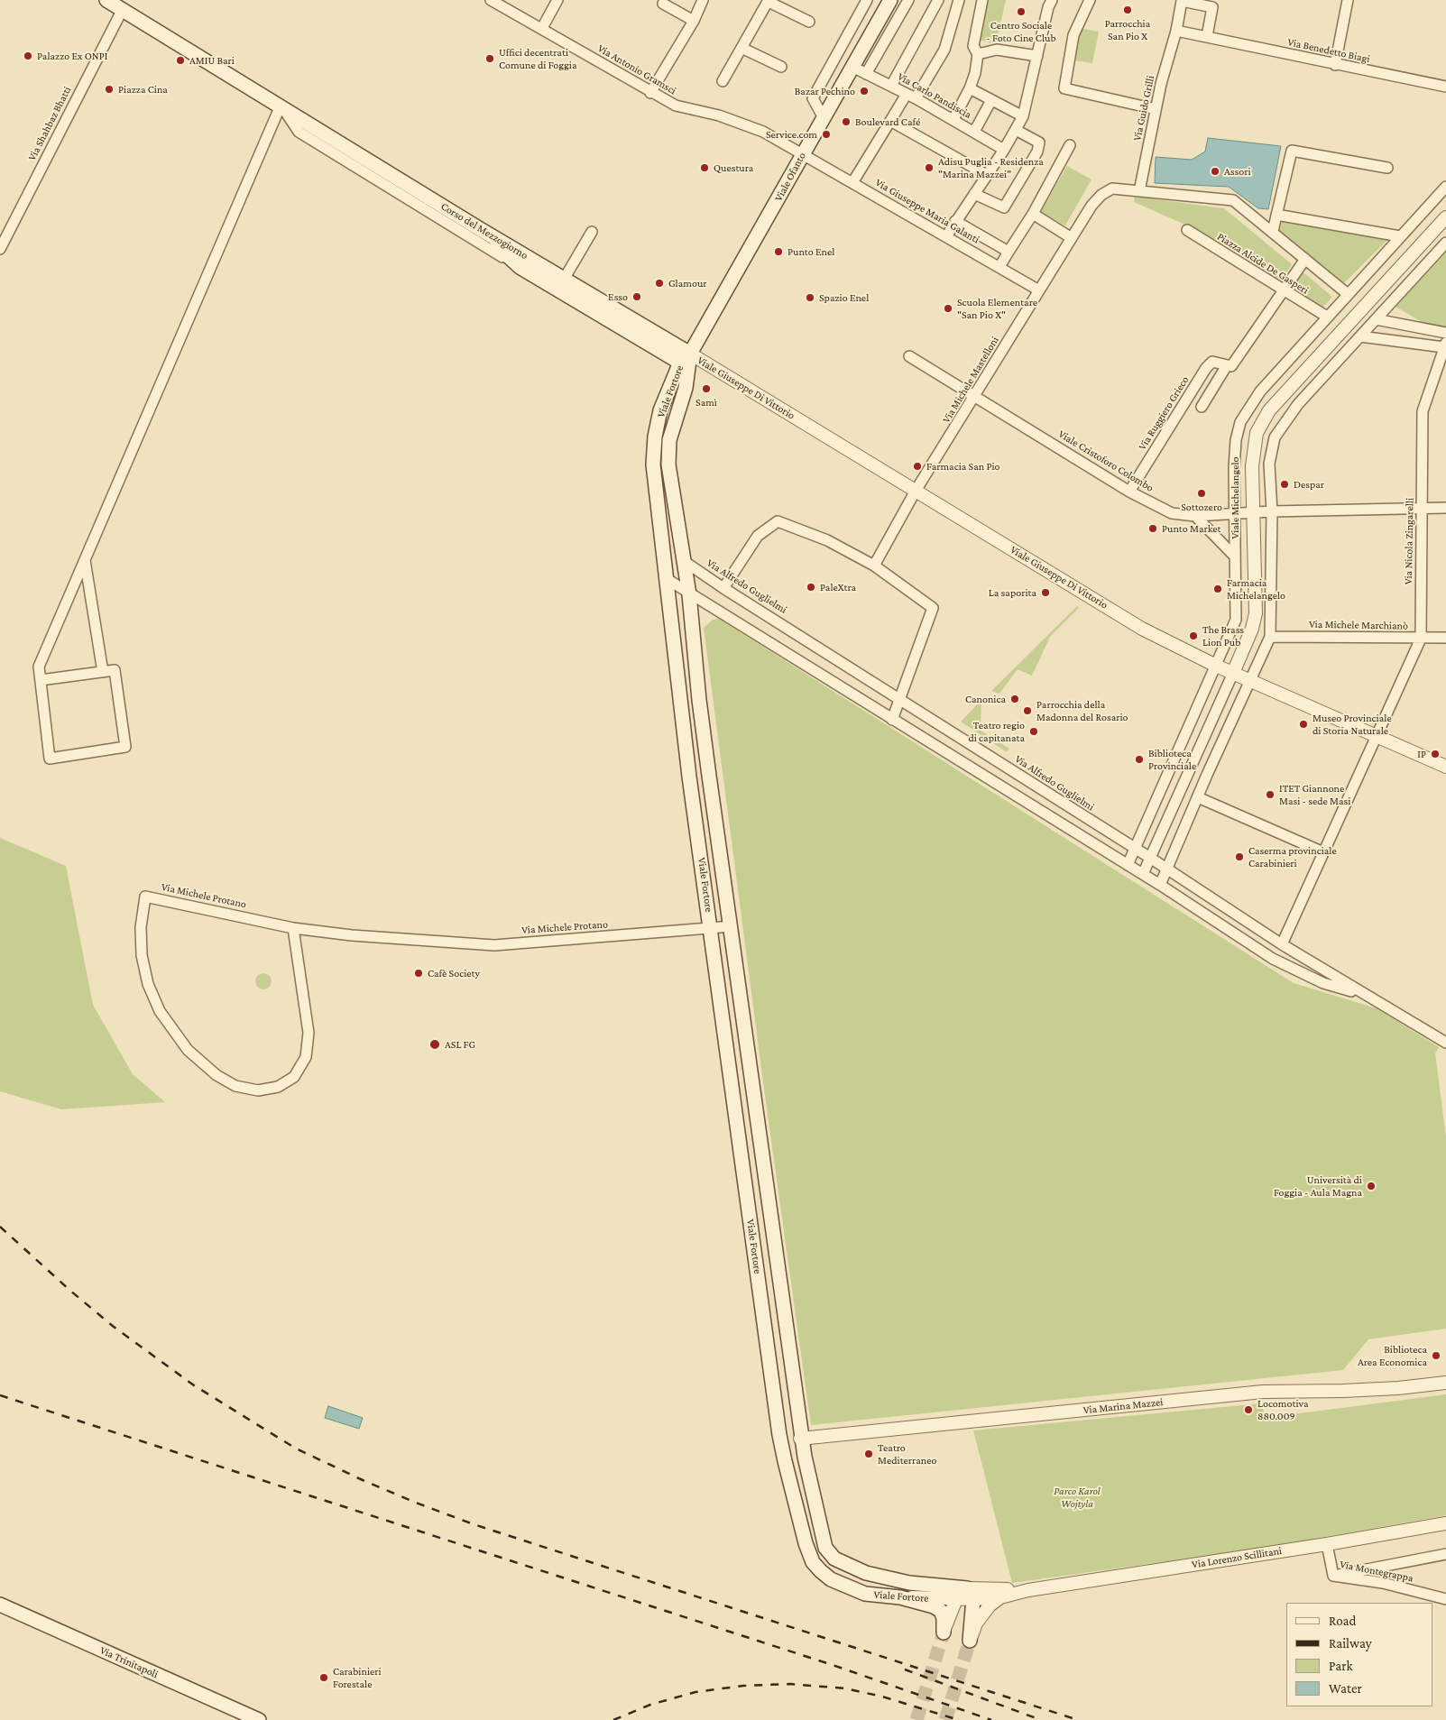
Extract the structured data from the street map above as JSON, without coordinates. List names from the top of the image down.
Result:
{
  "streets": {
    "main road": [
      "Viale Ofanto",
      "Corso del Mezzogiorno",
      "Viale Fortore",
      "Via Trinitapoli"
    ],
    "street": [
      "Via Benedetto Biagi",
      "Via Antonio Gramsci",
      "Via Carlo Pandiscia",
      "Via Guido Grilli",
      "Via Shahbaz Bhatti",
      "Via Giuseppe Maria Galanti",
      "Piazza Alcide De Gasperi",
      "Via Michele Mastelloni",
      "Viale Giuseppe Di Vittorio",
      "Via Ruggiero Grieco",
      "Viale Cristoforo Colombo",
      "Viale Michelangelo",
      "Via Nicola Zingarelli",
      "Via Alfredo Guglielmi",
      "Via Michele Marchianò",
      "Via Michele Protano",
      "Via Marina Mazzei",
      "Via Lorenzo Scillitani",
      "Via Montegrappa"
    ]
  },
  "crossings": [
    ["Via Benedetto Biagi", "Via Guido Grilli"],
    ["Via Antonio Gramsci", "Viale Ofanto"],
    ["Via Antonio Gramsci", "Via Giuseppe Maria Galanti"],
    ["Via Carlo Pandiscia", "Viale Ofanto"],
    ["Via Guido Grilli", "Via Michele Mastelloni"],
    ["Via Shahbaz Bhatti", "Corso del Mezzogiorno"],
    ["Viale Ofanto", "Via Giuseppe Maria Galanti"],
    ["Viale Ofanto", "Corso del Mezzogiorno"],
    ["Viale Ofanto", "Viale Giuseppe Di Vittorio"],
    ["Viale Ofanto", "Viale Fortore"],
    ["Via Giuseppe Maria Galanti", "Via Michele Mastelloni"],
    ["Corso del Mezzogiorno", "Viale Giuseppe Di Vittorio"],
    ["Corso del Mezzogiorno", "Viale Fortore"],
    ["Piazza Alcide De Gasperi", "Viale Michelangelo"],
    ["Via Michele Mastelloni", "Viale Giuseppe Di Vittorio"],
    ["Via Michele Mastelloni", "Viale Cristoforo Colombo"],
    ["Via Michele Mastelloni", "Viale Michelangelo"],
    ["Viale Giuseppe Di Vittorio", "Viale Fortore"],
    ["Viale Giuseppe Di Vittorio", "Viale Michelangelo"],
    ["Viale Giuseppe Di Vittorio", "Via Nicola Zingarelli"],
    ["Viale Fortore", "Via Alfredo Guglielmi"],
    ["Viale Fortore", "Via Michele Protano"],
    ["Viale Fortore", "Via Marina Mazzei"],
    ["Via Ruggiero Grieco", "Viale Cristoforo Colombo"],
    ["Viale Cristoforo Colombo", "Viale Michelangelo"],
    ["Viale Cristoforo Colombo", "Via Nicola Zingarelli"],
    ["Viale Michelangelo", "Via Alfredo Guglielmi"],
    ["Via Nicola Zingarelli", "Via Alfredo Guglielmi"],
    ["Via Nicola Zingarelli", "Via Michele Marchianò"],
    ["Via Lorenzo Scillitani", "Via Montegrappa"]
  ],
  "parks": ["Parco Karol Wojtyla"],
  "places": [
    "Parrocchia San Pio X",
    "Centro Sociale - Foto Cine Club",
    "Palazzo Ex ONPI",
    "Uffici decentrati Comune di Foggia",
    "AMIU Bari",
    "Piazza Cina",
    "Bazar Pechino",
    "Boulevard Café",
    "Service.com",
    "Questura",
    "Adisu Puglia - Residenza \"Marina Mazzei\"",
    "Assori",
    "Punto Enel",
    "Glamour",
    "Esso",
    "Spazio Enel",
    "Scuola Elementare \"San Pio X\"",
    "Samì",
    "Farmacia San Pio",
    "Despar",
    "Sottozero",
    "Punto Market",
    "PaleXtra",
    "Farmacia Michelangelo",
    "La saporita",
    "The Brass Lion Pub",
    "Canonica",
    "Parrocchia della Madonna del Rosario",
    "Museo Provinciale di Storia Naturale",
    "Teatro regio di capitanata",
    "IP",
    "Biblioteca Provinciale",
    "ITET Giannone Masi - sede Masi",
    "Caserma provinciale Carabinieri",
    "Cafè Society",
    "ASL FG",
    "Università di Foggia - Aula Magna",
    "Biblioteca Area Economica",
    "Locomotiva 880.009",
    "Teatro Mediterraneo",
    "Carabinieri Forestale"
  ],
  "legend": [
    "Road",
    "Railway",
    "Park",
    "Water"
  ]
}
